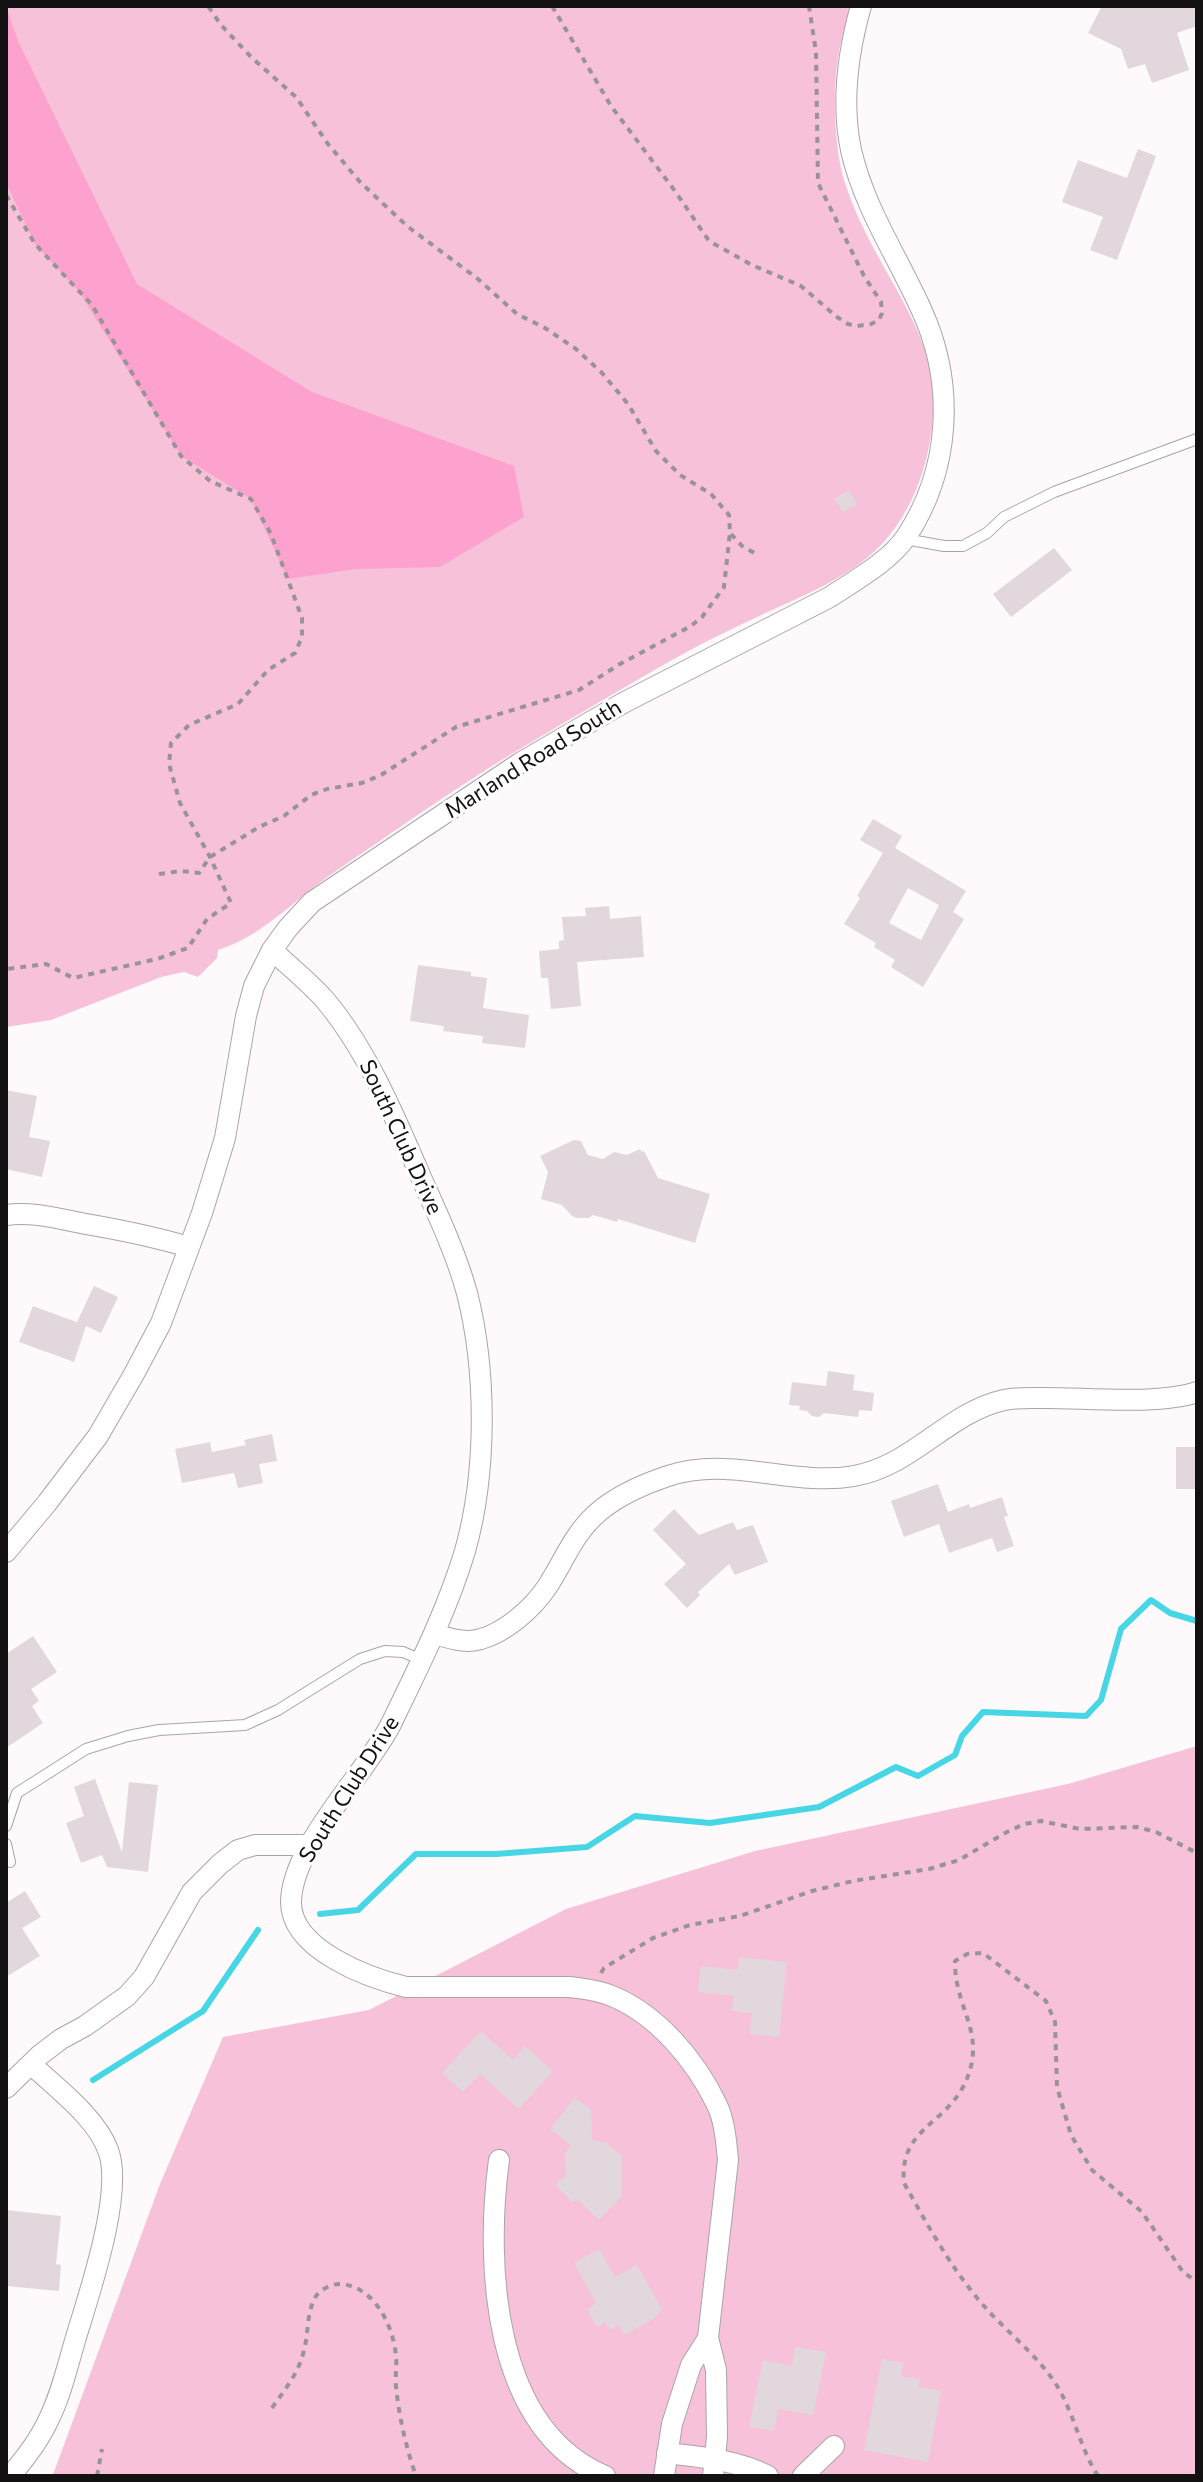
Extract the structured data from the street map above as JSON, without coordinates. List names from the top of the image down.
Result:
{
  "streets": {
    "street": ["Marland Road South", "South Club Drive"]
  },
  "crossings": [
    ["Marland Road South", "South Club Drive"]
  ]
}
